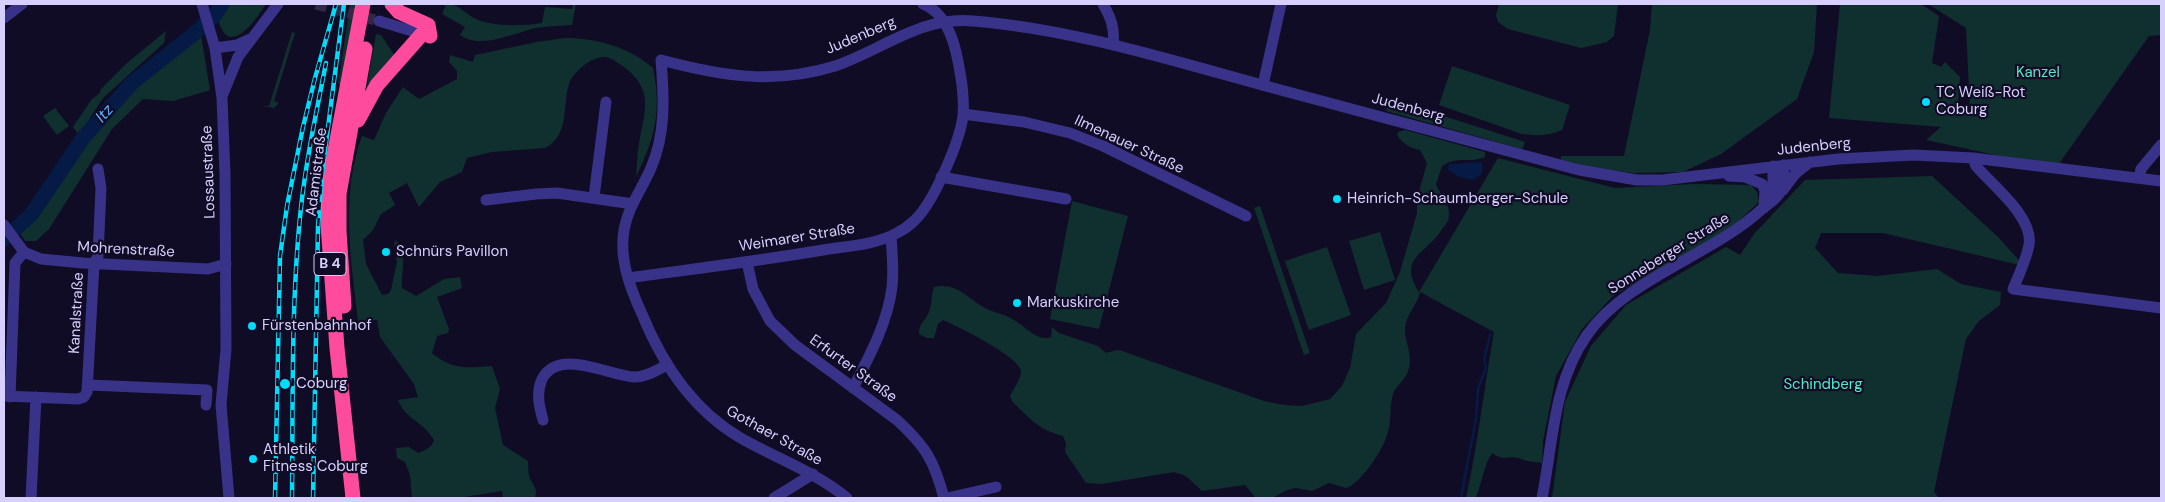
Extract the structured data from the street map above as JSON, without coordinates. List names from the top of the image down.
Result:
{
  "streets": {
    "highway": ["Adamistraße", "B 4"],
    "street": [
      "Judenberg",
      "Ilmenauer Straße",
      "Lossaustraße",
      "Weimarer Straße",
      "Mohrenstraße",
      "Sonneberger Straße",
      "Kanalstraße",
      "Erfurter Straße",
      "Gothaer Straße"
    ]
  },
  "crossings": [
    ["Judenberg", "Weimarer Straße"],
    ["Judenberg", "Sonneberger Straße"],
    ["Judenberg", "Gothaer Straße"],
    ["Ilmenauer Straße", "Weimarer Straße"],
    ["Lossaustraße", "Mohrenstraße"],
    ["Adamistraße", "B 4"],
    ["Weimarer Straße", "Erfurter Straße"],
    ["Weimarer Straße", "Gothaer Straße"],
    ["Mohrenstraße", "Kanalstraße"]
  ],
  "water": ["Itz"],
  "parks": ["Kanzel", "Schindberg"],
  "places": [
    "TC Weiß-Rot Coburg",
    "Heinrich-Schaumberger-Schule",
    "Schnürs Pavillon",
    "Markuskirche",
    "Fürstenbahnhof",
    "Coburg",
    "Athletik Fitness Coburg"
  ]
}
